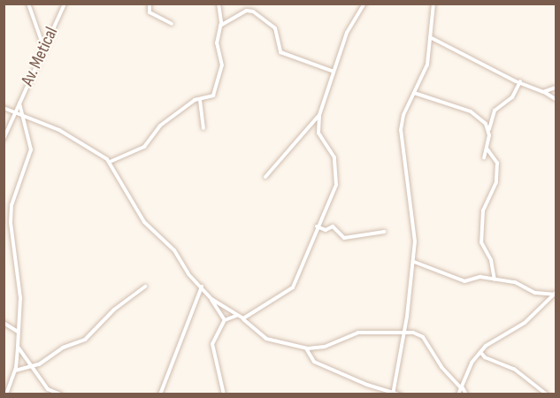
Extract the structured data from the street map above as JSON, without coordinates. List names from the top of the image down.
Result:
{
  "streets": {
    "street": ["Av. Metical"]
  }
}
